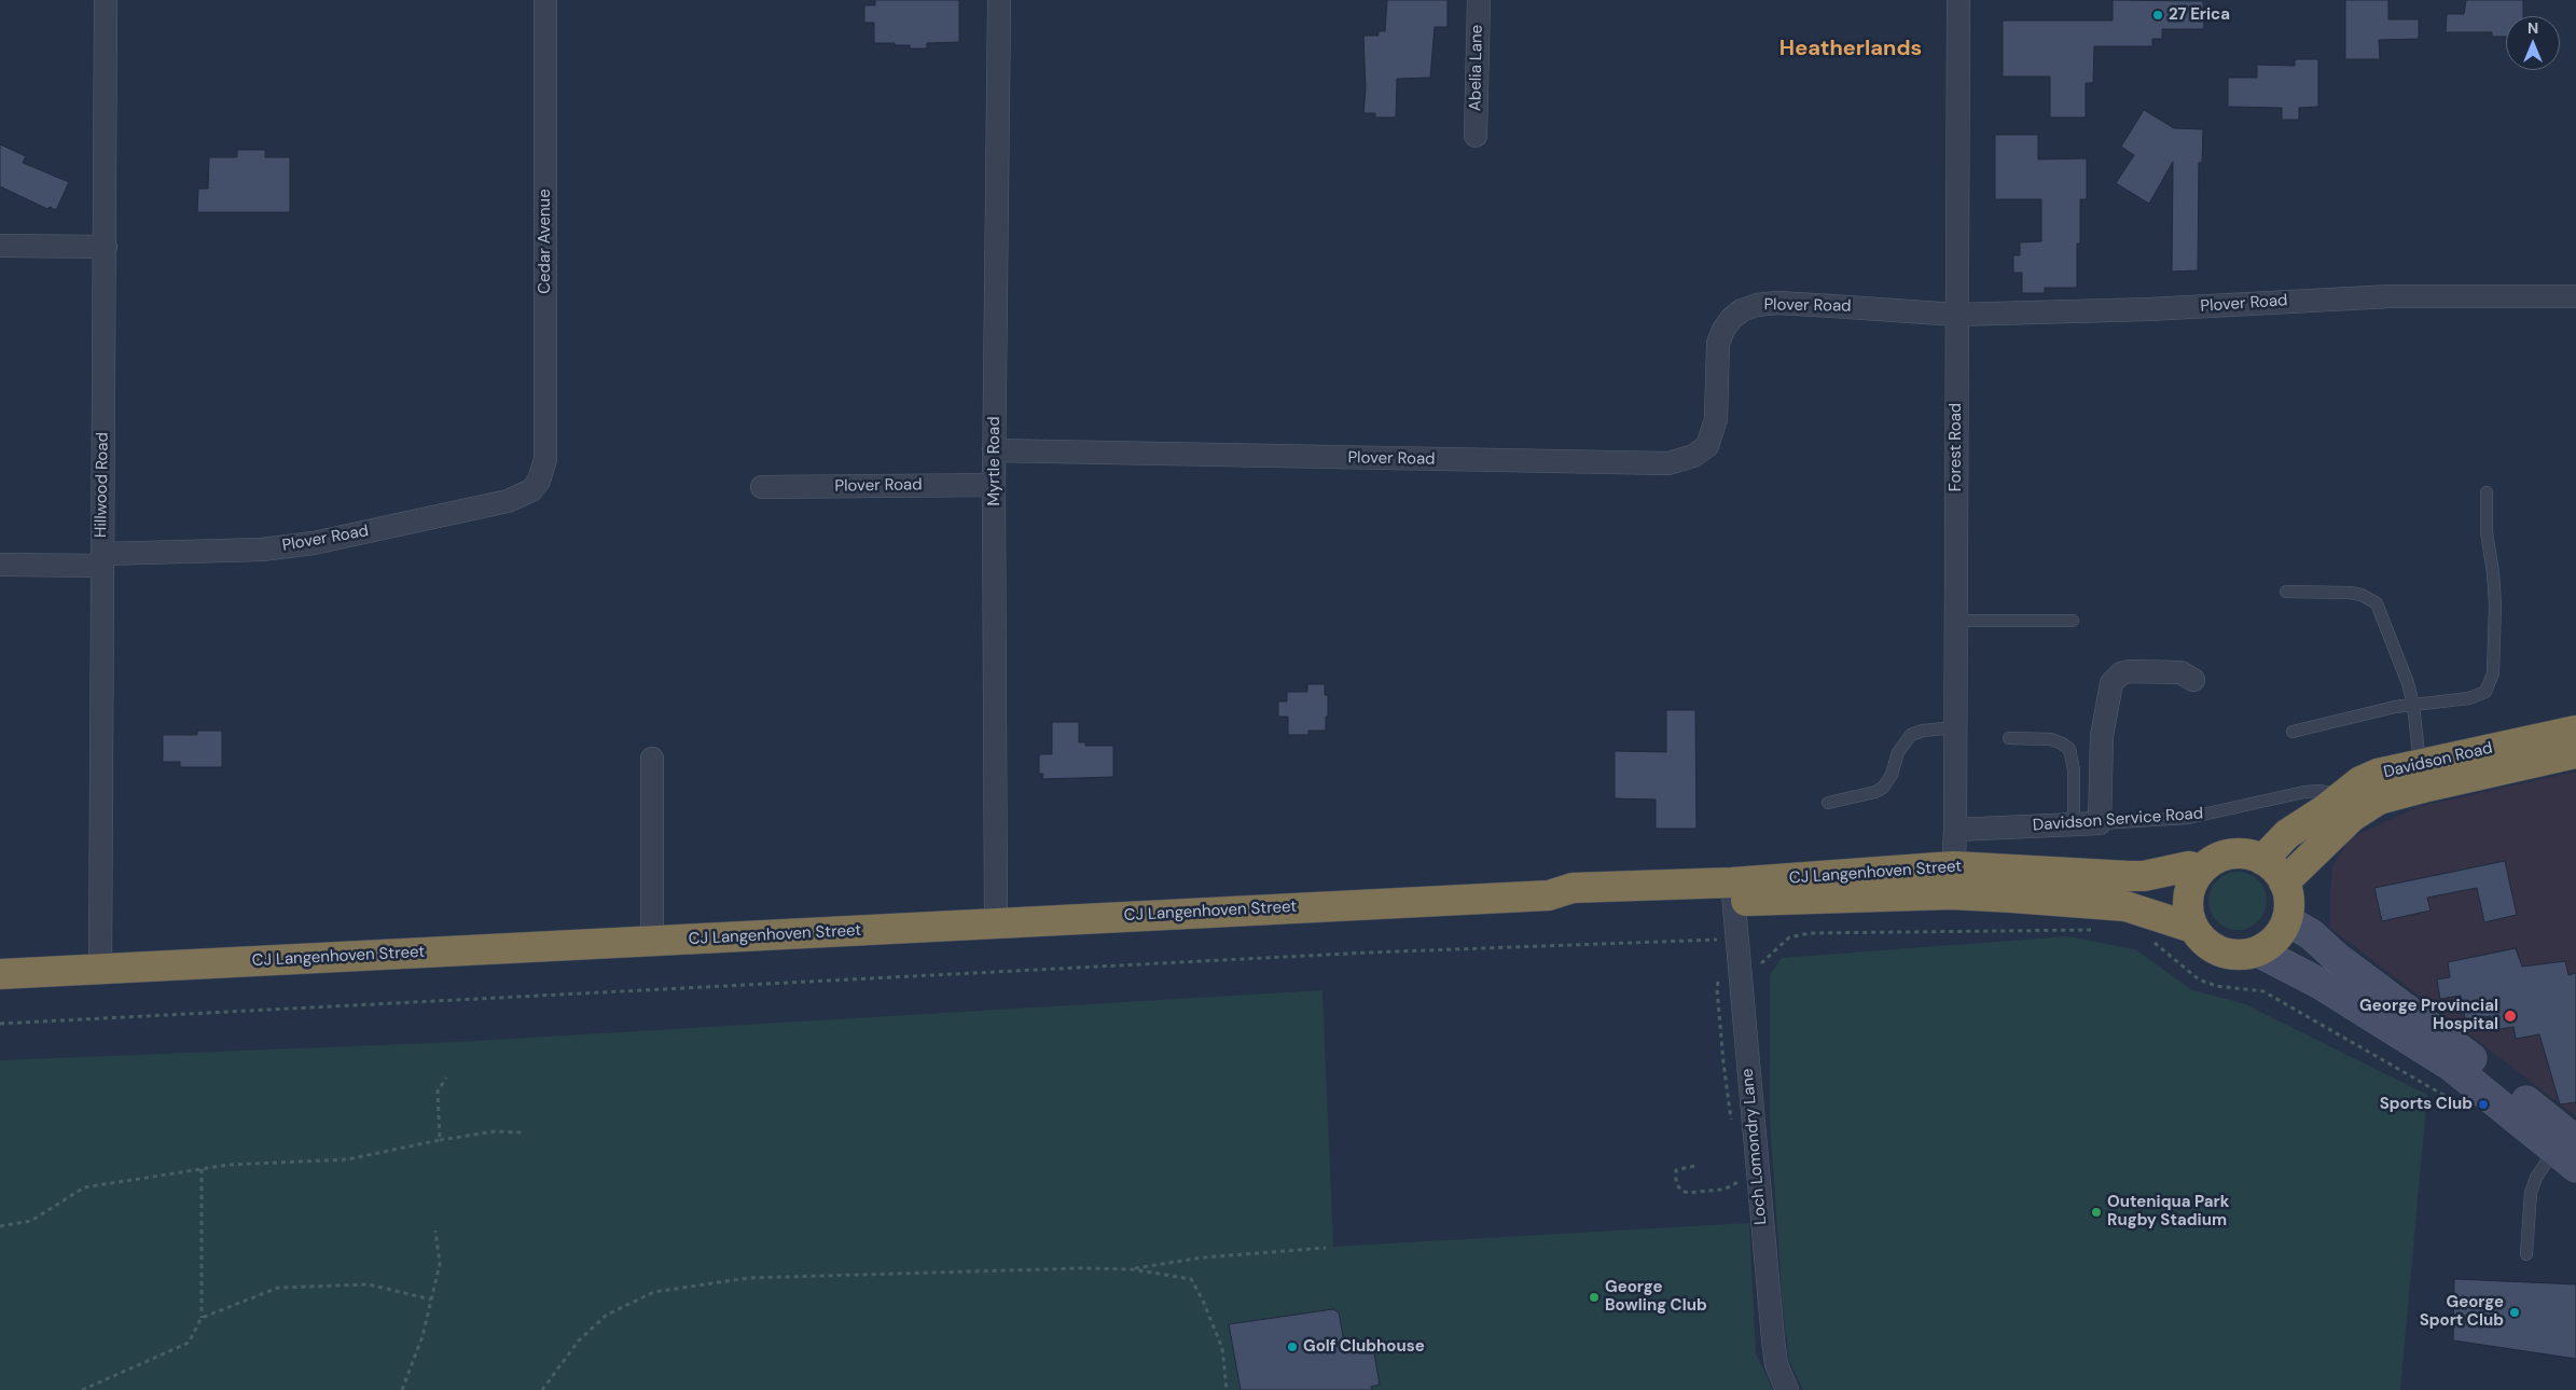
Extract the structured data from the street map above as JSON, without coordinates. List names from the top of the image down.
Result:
{
  "streets": {
    "highway": ["Davidson Road", "CJ Langenhoven Street"],
    "street": [
      "Abelia Lane",
      "Cedar Avenue",
      "Plover Road",
      "Forest Road",
      "Myrtle Road",
      "Hillwood Road",
      "Davidson Service Road",
      "Loch Lomondry Lane"
    ]
  },
  "crossings": [
    ["Cedar Avenue", "Plover Road"],
    ["Plover Road", "Forest Road"],
    ["Plover Road", "Myrtle Road"],
    ["Plover Road", "Hillwood Road"],
    ["Forest Road", "Davidson Service Road"],
    ["Forest Road", "CJ Langenhoven Street"],
    ["Myrtle Road", "CJ Langenhoven Street"],
    ["Hillwood Road", "CJ Langenhoven Street"],
    ["Davidson Road", "Davidson Service Road"],
    ["Davidson Road", "CJ Langenhoven Street"],
    ["CJ Langenhoven Street", "Loch Lomondry Lane"]
  ],
  "districts": ["Heatherlands"],
  "places": [
    "27 Erica",
    "George Provincial Hospital",
    "Sports Club",
    "Outeniqua Park Rugby Stadium",
    "George Bowling Club",
    "George Sport Club",
    "Golf Clubhouse"
  ],
  "north": "top"
}
